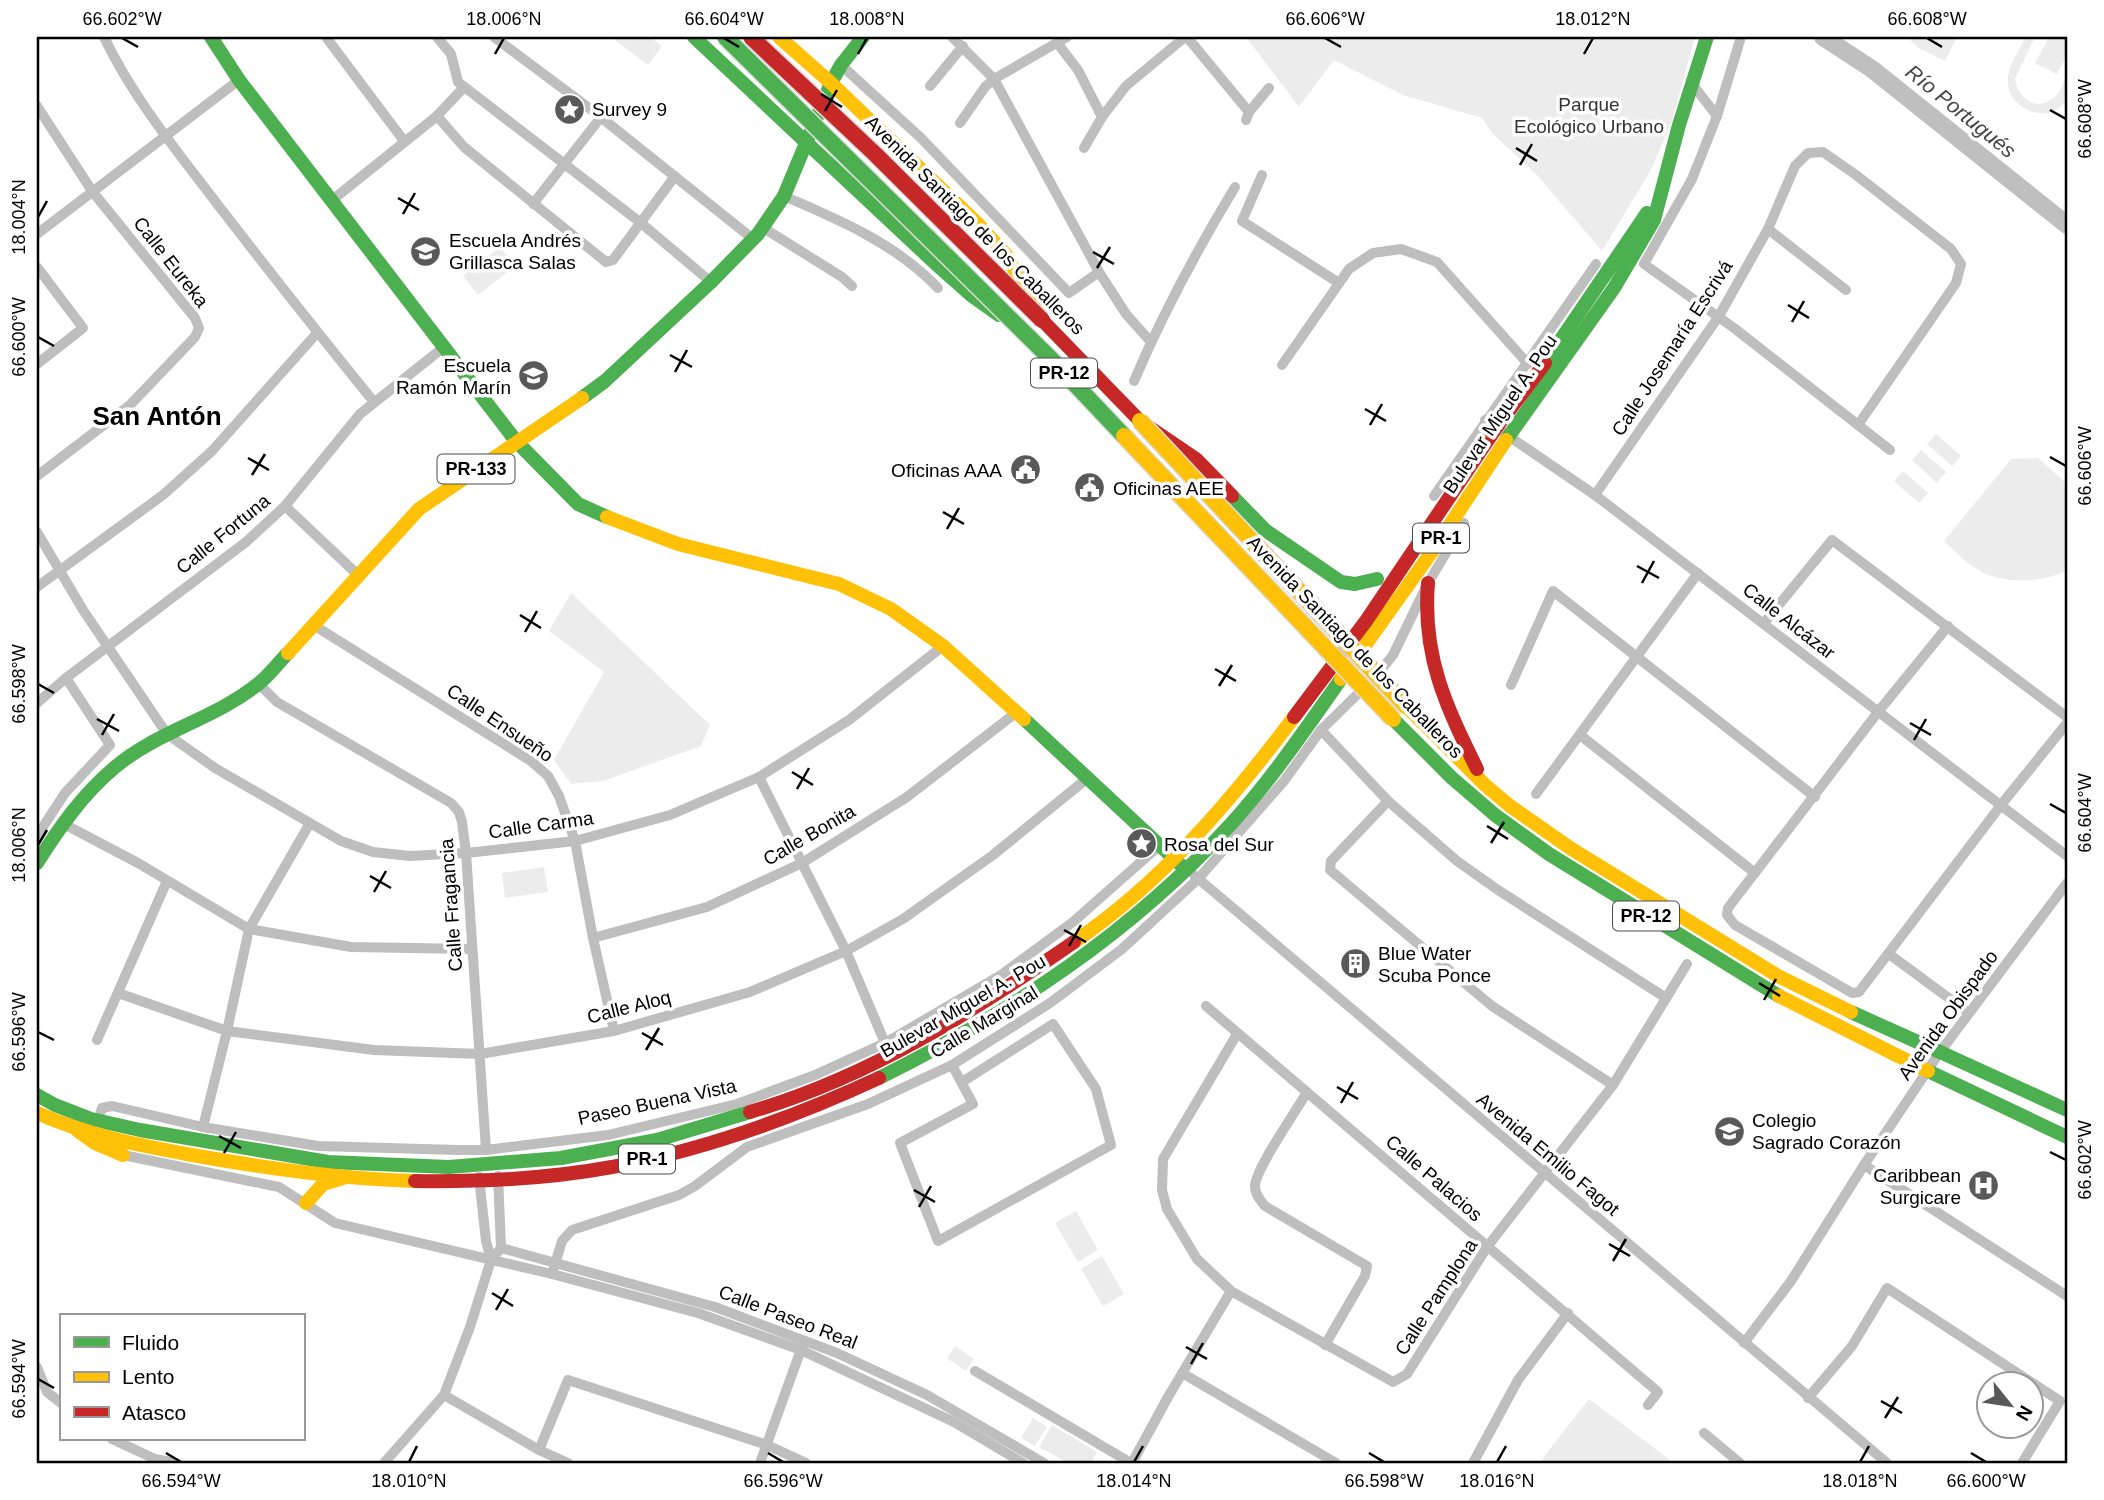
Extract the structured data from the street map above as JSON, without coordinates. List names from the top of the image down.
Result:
{
  "streets": {
    "main road": [
      "Avenida Santiago de los Caballeros",
      "PR-12",
      "Bulevar Miguel A. Pou",
      "PR-133",
      "PR-1"
    ],
    "street": [
      "Calle Eureka",
      "Calle Josemaría Escrivá",
      "Calle Fortuna",
      "Calle Alcázar",
      "Calle Ensueño",
      "Calle Carma",
      "Calle Bonita",
      "Calle Fragancia",
      "Calle Aloq",
      "Avenida Obispado",
      "Calle Marginal",
      "Paseo Buena Vista",
      "Avenida Emilio Fagot",
      "Calle Palacios",
      "Calle Pamplona",
      "Calle Paseo Real"
    ]
  },
  "crossings": [
    ["Avenida Santiago de los Caballeros", "Avenida Obispado"],
    ["Calle Josemaría Escrivá", "Calle Alcázar"],
    ["Bulevar Miguel A. Pou", "Calle Alcázar"],
    ["Bulevar Miguel A. Pou", "Calle Marginal"],
    ["Bulevar Miguel A. Pou", "Paseo Buena Vista"],
    ["Bulevar Miguel A. Pou", "Avenida Emilio Fagot"],
    ["PR-133", "Calle Ensueño"],
    ["PR-133", "Calle Carma"],
    ["PR-133", "Calle Fragancia"],
    ["Calle Ensueño", "Calle Carma"],
    ["Calle Ensueño", "Calle Bonita"],
    ["Calle Ensueño", "Calle Aloq"],
    ["Calle Carma", "Calle Fragancia"],
    ["Calle Fragancia", "Calle Aloq"],
    ["Calle Fragancia", "Paseo Buena Vista"],
    ["Avenida Obispado", "Avenida Emilio Fagot"],
    ["Calle Marginal", "Avenida Emilio Fagot"],
    ["Calle Marginal", "Calle Paseo Real"],
    ["Avenida Emilio Fagot", "Calle Pamplona"],
    ["Calle Palacios", "Calle Pamplona"]
  ],
  "districts": ["San Antón"],
  "water": ["Río Portugués"],
  "parks": ["Parque Ecológico Urbano"],
  "places": {
    "place": ["Survey 9", "Rosa del Sur"],
    "school or university": ["Escuela Andrés Grillasca Salas", "Escuela Ramón Marín", "Colegio Sagrado Corazón"],
    "public building": ["Oficinas AAA", "Oficinas AEE"],
    "building": ["Blue Water Scuba Ponce"],
    "hospital": ["Caribbean Surgicare"]
  },
  "legend": ["Fluido", "Lento", "Atasco"],
  "north": "bottom right",
  "coordinates": [
    "66.602°W",
    "18.006°N",
    "66.604°W",
    "18.008°N",
    "66.606°W",
    "18.012°N",
    "66.608°W",
    "18.004°N",
    "66.600°W",
    "66.598°W",
    "66.596°W",
    "66.594°W",
    "18.010°N",
    "18.014°N",
    "18.016°N",
    "18.018°N"
  ]
}
